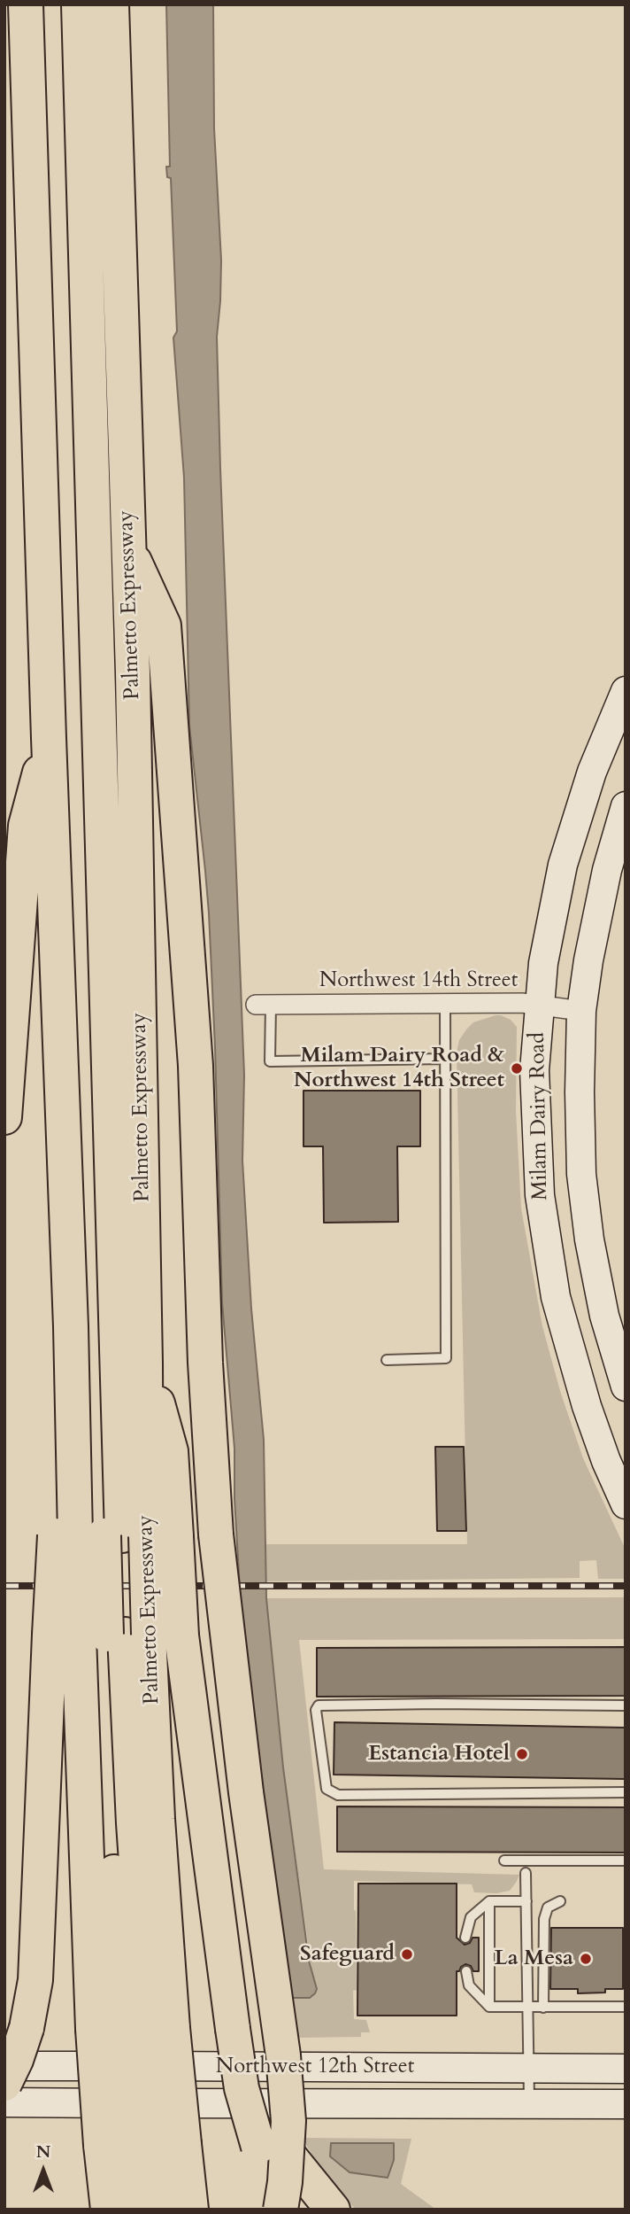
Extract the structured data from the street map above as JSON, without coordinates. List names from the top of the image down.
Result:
{
  "streets": {
    "highway": ["Palmetto Expressway"],
    "main road": ["Milam Dairy Road", "Northwest 12th Street"],
    "street": ["Northwest 14th Street"]
  },
  "crossings": [
    ["Northwest 14th Street", "Milam Dairy Road"]
  ],
  "places": [
    "Milam Dairy Road & Northwest 14th Street",
    "Estancia Hotel",
    "Safeguard",
    "La Mesa"
  ],
  "north": "top"
}
